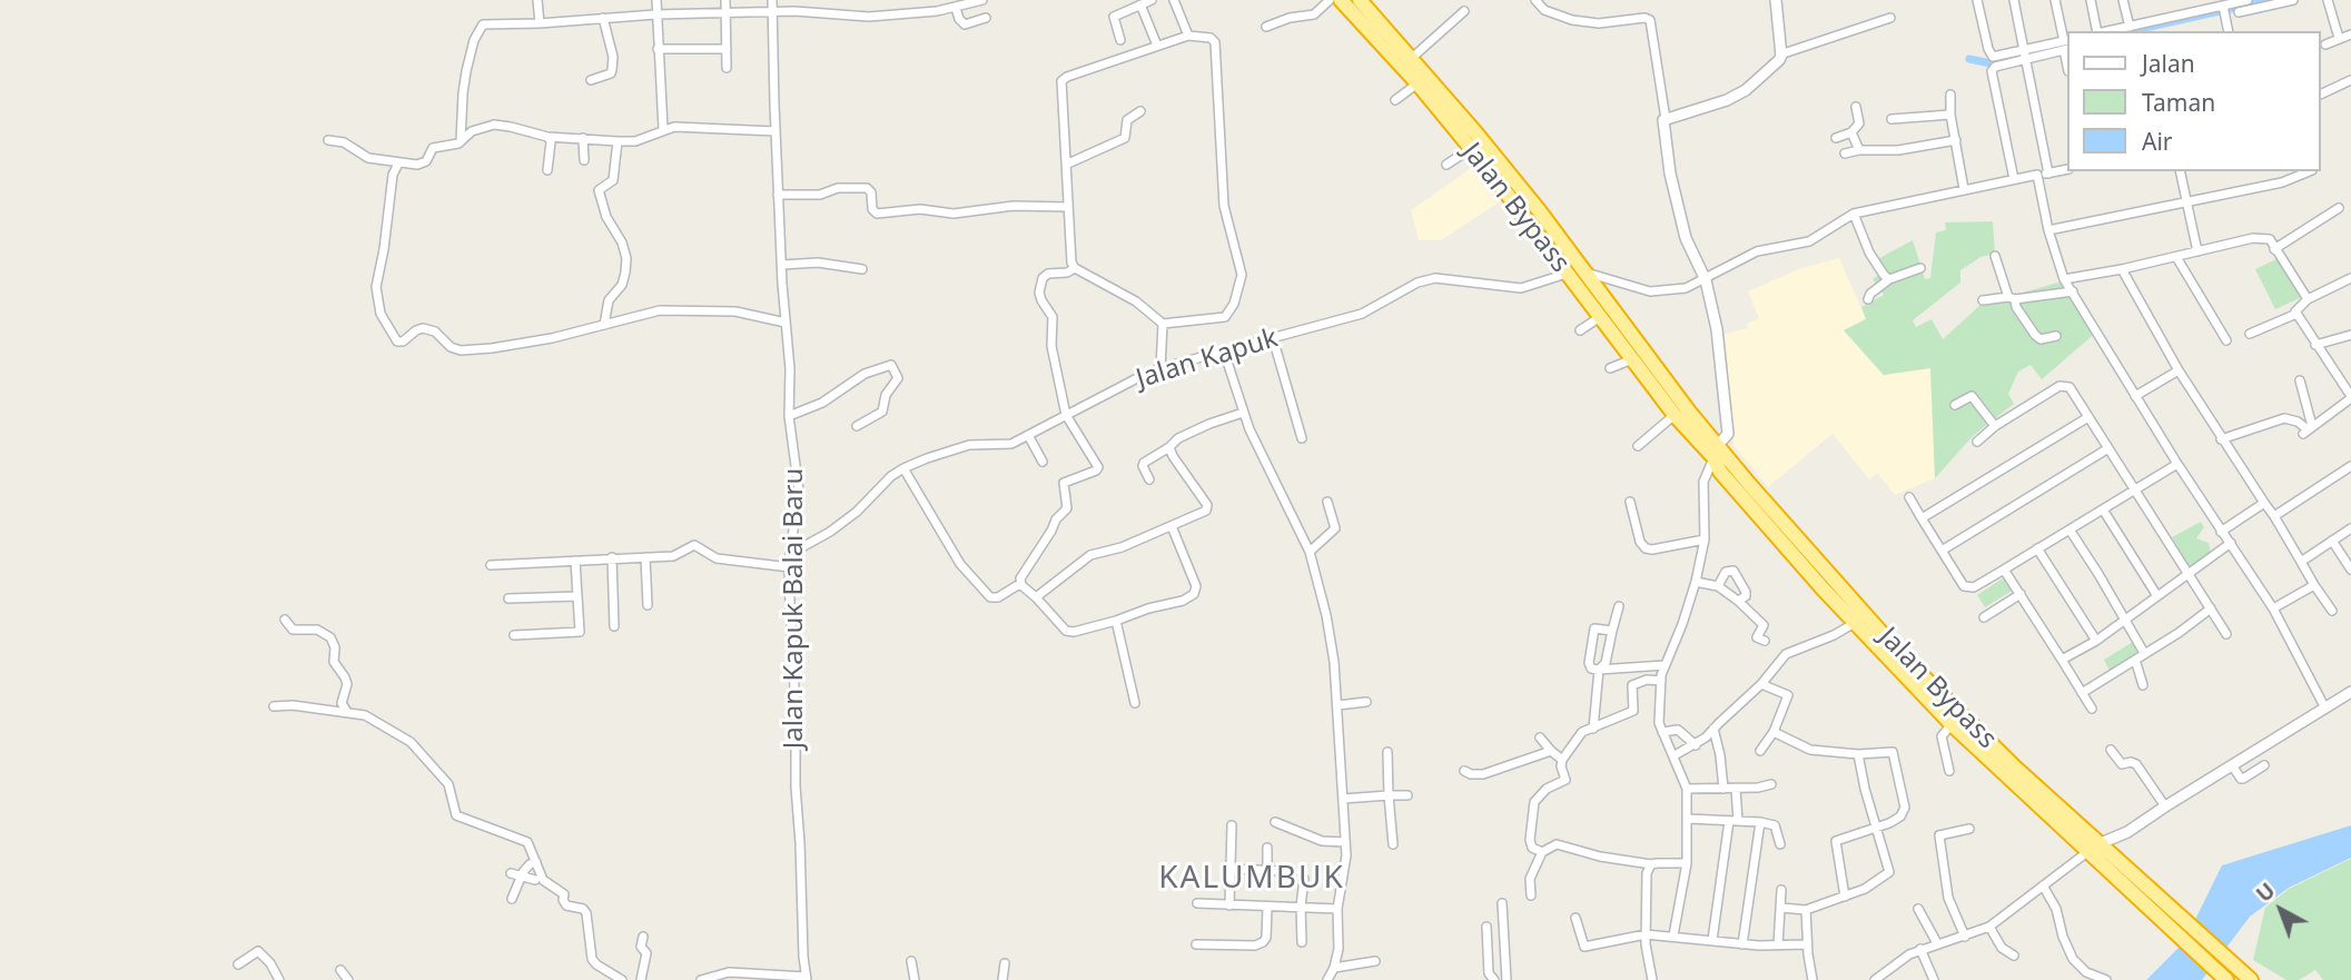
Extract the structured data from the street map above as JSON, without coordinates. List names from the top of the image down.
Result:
{
  "streets": {
    "highway": ["Jalan Bypass"],
    "street": ["Jalan Kapuk", "Jalan Kapuk Balai Baru"]
  },
  "crossings": [
    ["Jalan Bypass", "Jalan Kapuk"],
    ["Jalan Kapuk", "Jalan Kapuk Balai Baru"]
  ],
  "districts": ["KALUMBUK"],
  "legend": ["Jalan", "Taman", "Air"],
  "north": "top left"
}
